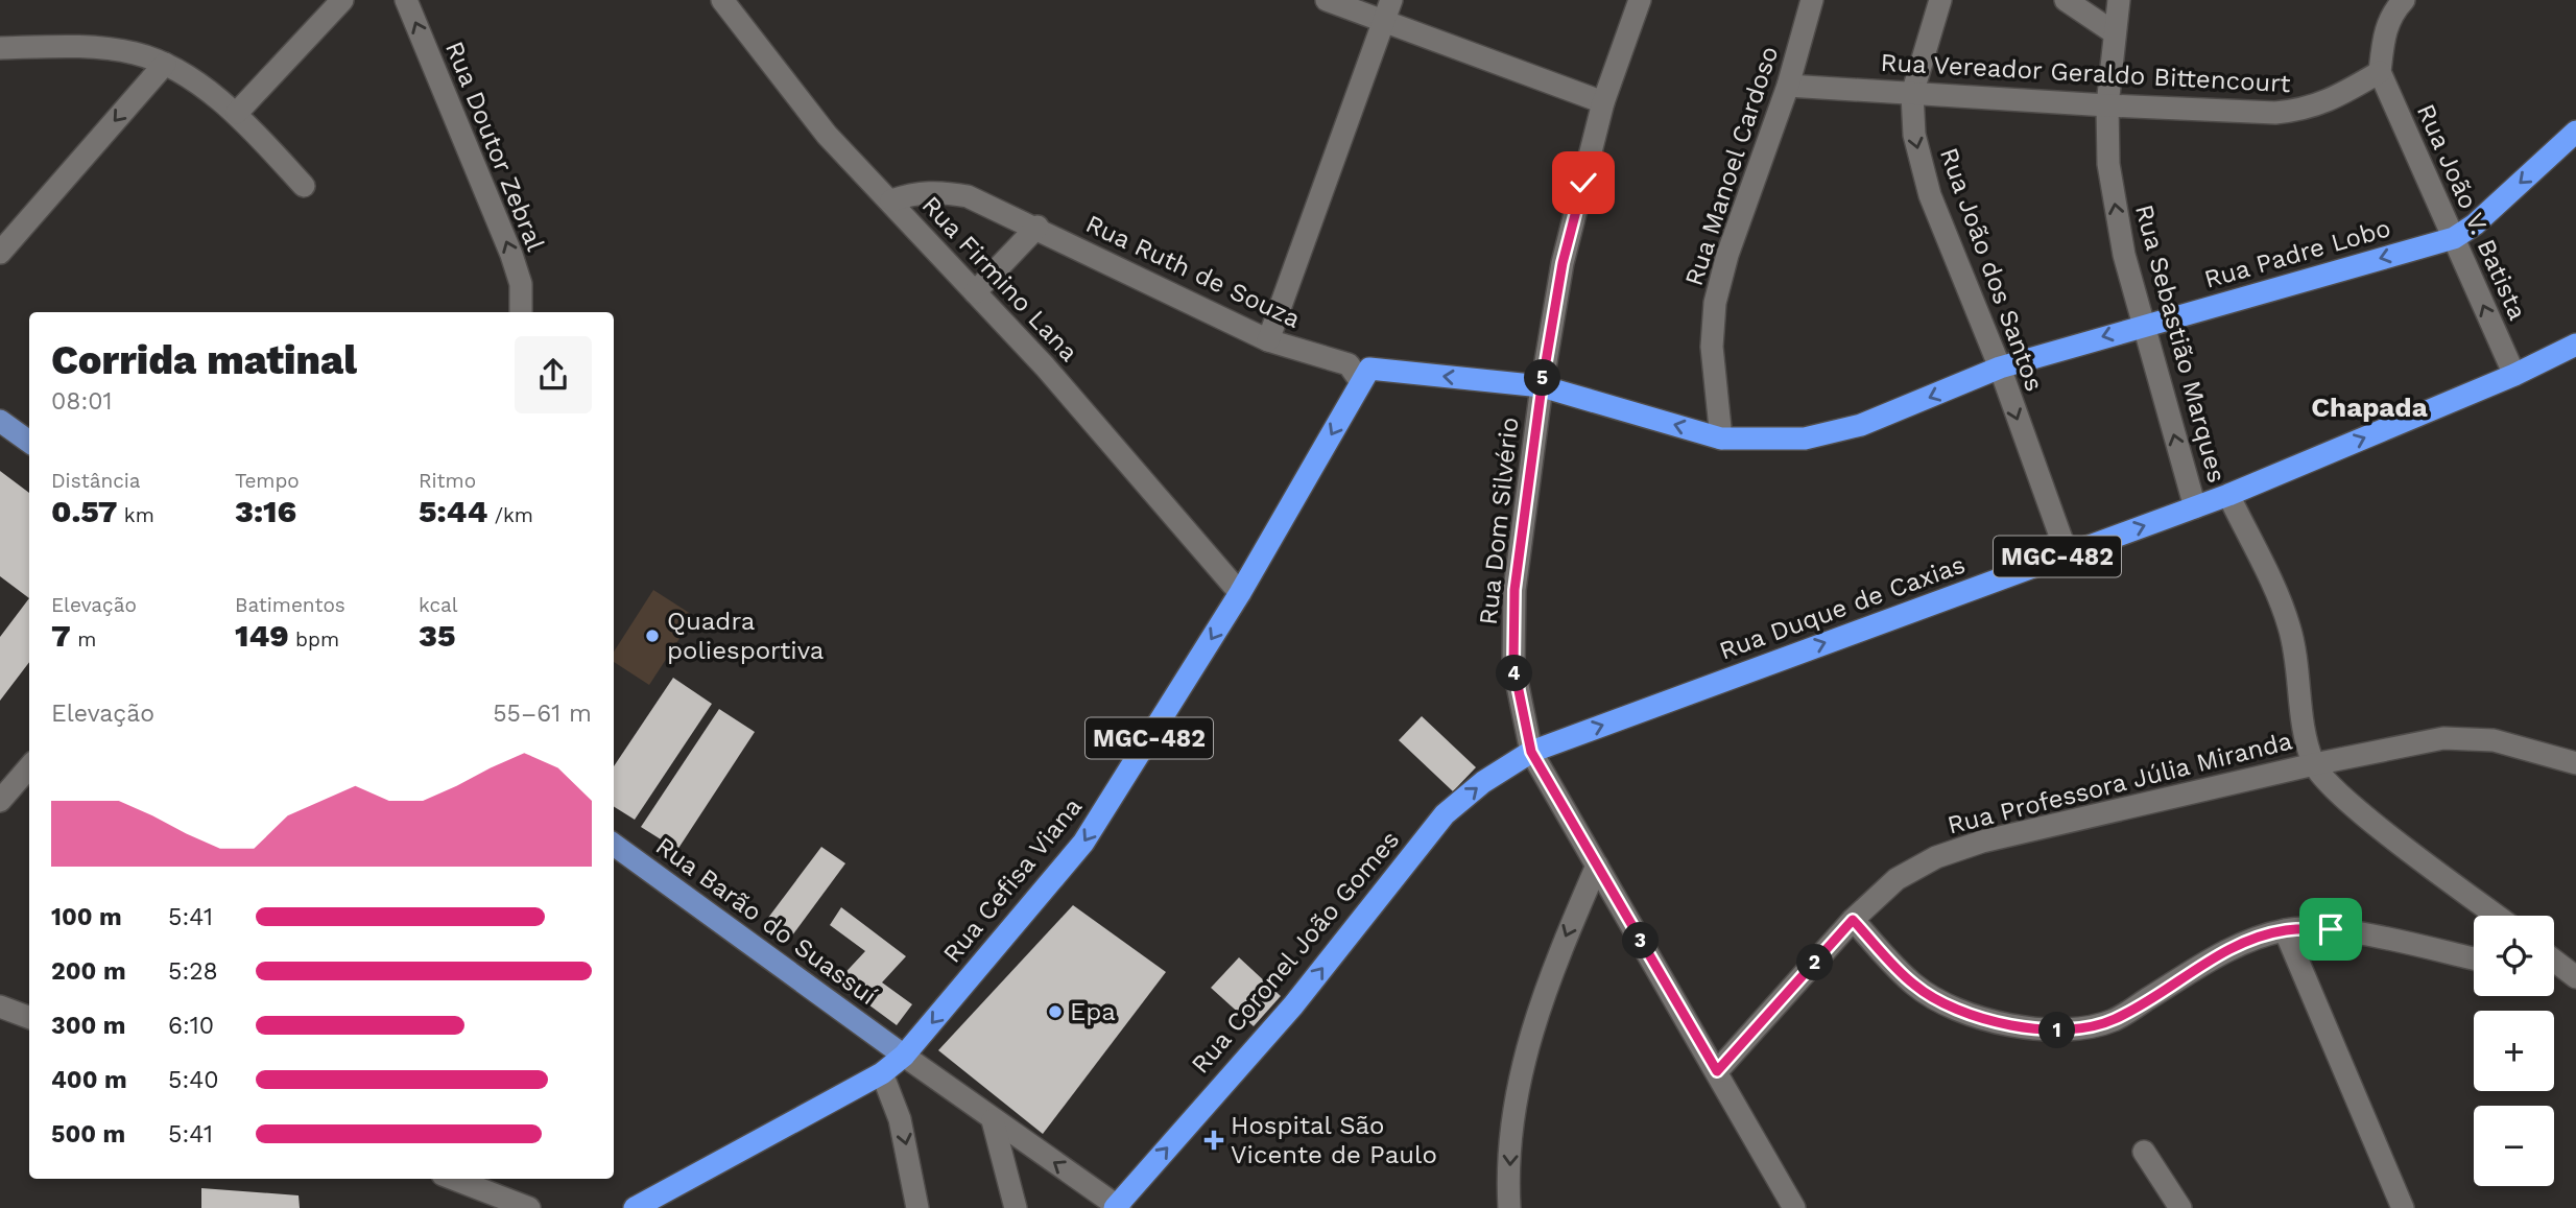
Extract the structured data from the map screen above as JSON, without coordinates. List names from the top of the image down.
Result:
{
  "streets": {
    "highway": [
      "Rua Padre Lobo",
      "MGC-482",
      "Rua Duque de Caxias",
      "Rua Cefisa Viana",
      "Rua Coronel João Gomes"
    ],
    "main road": ["Rua Barão do Suassuí"],
    "street": [
      "Rua Vereador Geraldo Bittencourt",
      "Rua Doutor Zebral",
      "Rua Manoel Cardoso",
      "Rua João V. Batista",
      "Rua João dos Santos",
      "Rua Ruth de Souza",
      "Rua Firmino Lana",
      "Rua Sebastião Marques",
      "Rua Dom Silvério",
      "Rua Professora Júlia Miranda"
    ]
  },
  "crossings": [
    ["Rua Vereador Geraldo Bittencourt", "Rua Manoel Cardoso"],
    ["Rua Vereador Geraldo Bittencourt", "Rua João V. Batista"],
    ["Rua Vereador Geraldo Bittencourt", "Rua João dos Santos"],
    ["Rua Vereador Geraldo Bittencourt", "Rua Sebastião Marques"],
    ["Rua João V. Batista", "Rua Padre Lobo"],
    ["Rua João V. Batista", "Rua Duque de Caxias"],
    ["Rua Padre Lobo", "Rua João dos Santos"],
    ["Rua Padre Lobo", "Rua Sebastião Marques"],
    ["Rua João dos Santos", "Rua Duque de Caxias"],
    ["Rua Ruth de Souza", "Rua Firmino Lana"],
    ["Rua Ruth de Souza", "Rua Cefisa Viana"],
    ["Rua Firmino Lana", "Rua Cefisa Viana"],
    ["Rua Sebastião Marques", "Rua Duque de Caxias"],
    ["Rua Dom Silvério", "Rua Duque de Caxias"],
    ["Rua Dom Silvério", "Rua Professora Júlia Miranda"],
    ["Rua Dom Silvério", "Rua Coronel João Gomes"],
    ["Rua Duque de Caxias", "Rua Coronel João Gomes"],
    ["Rua Cefisa Viana", "Rua Barão do Suassuí"],
    ["Rua Barão do Suassuí", "Rua Coronel João Gomes"]
  ],
  "one_way": [
    "Rua Doutor Zebral",
    "Rua João V. Batista",
    "Rua Padre Lobo",
    "Rua João dos Santos",
    "Rua Sebastião Marques",
    "Rua Duque de Caxias",
    "Rua Cefisa Viana",
    "Rua Coronel João Gomes"
  ],
  "districts": ["Chapada"],
  "places": {
    "other": ["Quadra poliesportiva", "Epa"],
    "health": ["Hospital São Vicente de Paulo"]
  },
  "page": {
    "heading": ["Corrida matinal", "08:01"],
    "pins": [
      "5",
      "4",
      "3",
      "2",
      "1"
    ],
    "stats": [
      ["Distância", "0.57 km"],
      ["Tempo", "3:16"],
      ["Ritmo", "5:44 /km"],
      ["Elevação", "7 m"],
      ["Batimentos", "149 bpm"],
      ["kcal", "35"]
    ],
    "chart": ["Elevação", "55–61 m"],
    "list": [
      {
        "name": "100 m",
        "note": "5:41"
      },
      {
        "name": "200 m",
        "note": "5:28"
      },
      {
        "name": "300 m",
        "note": "6:10"
      },
      {
        "name": "400 m",
        "note": "5:40"
      },
      {
        "name": "500 m",
        "note": "5:41"
      }
    ],
    "map_buttons": ["+", "−"]
  }
}
